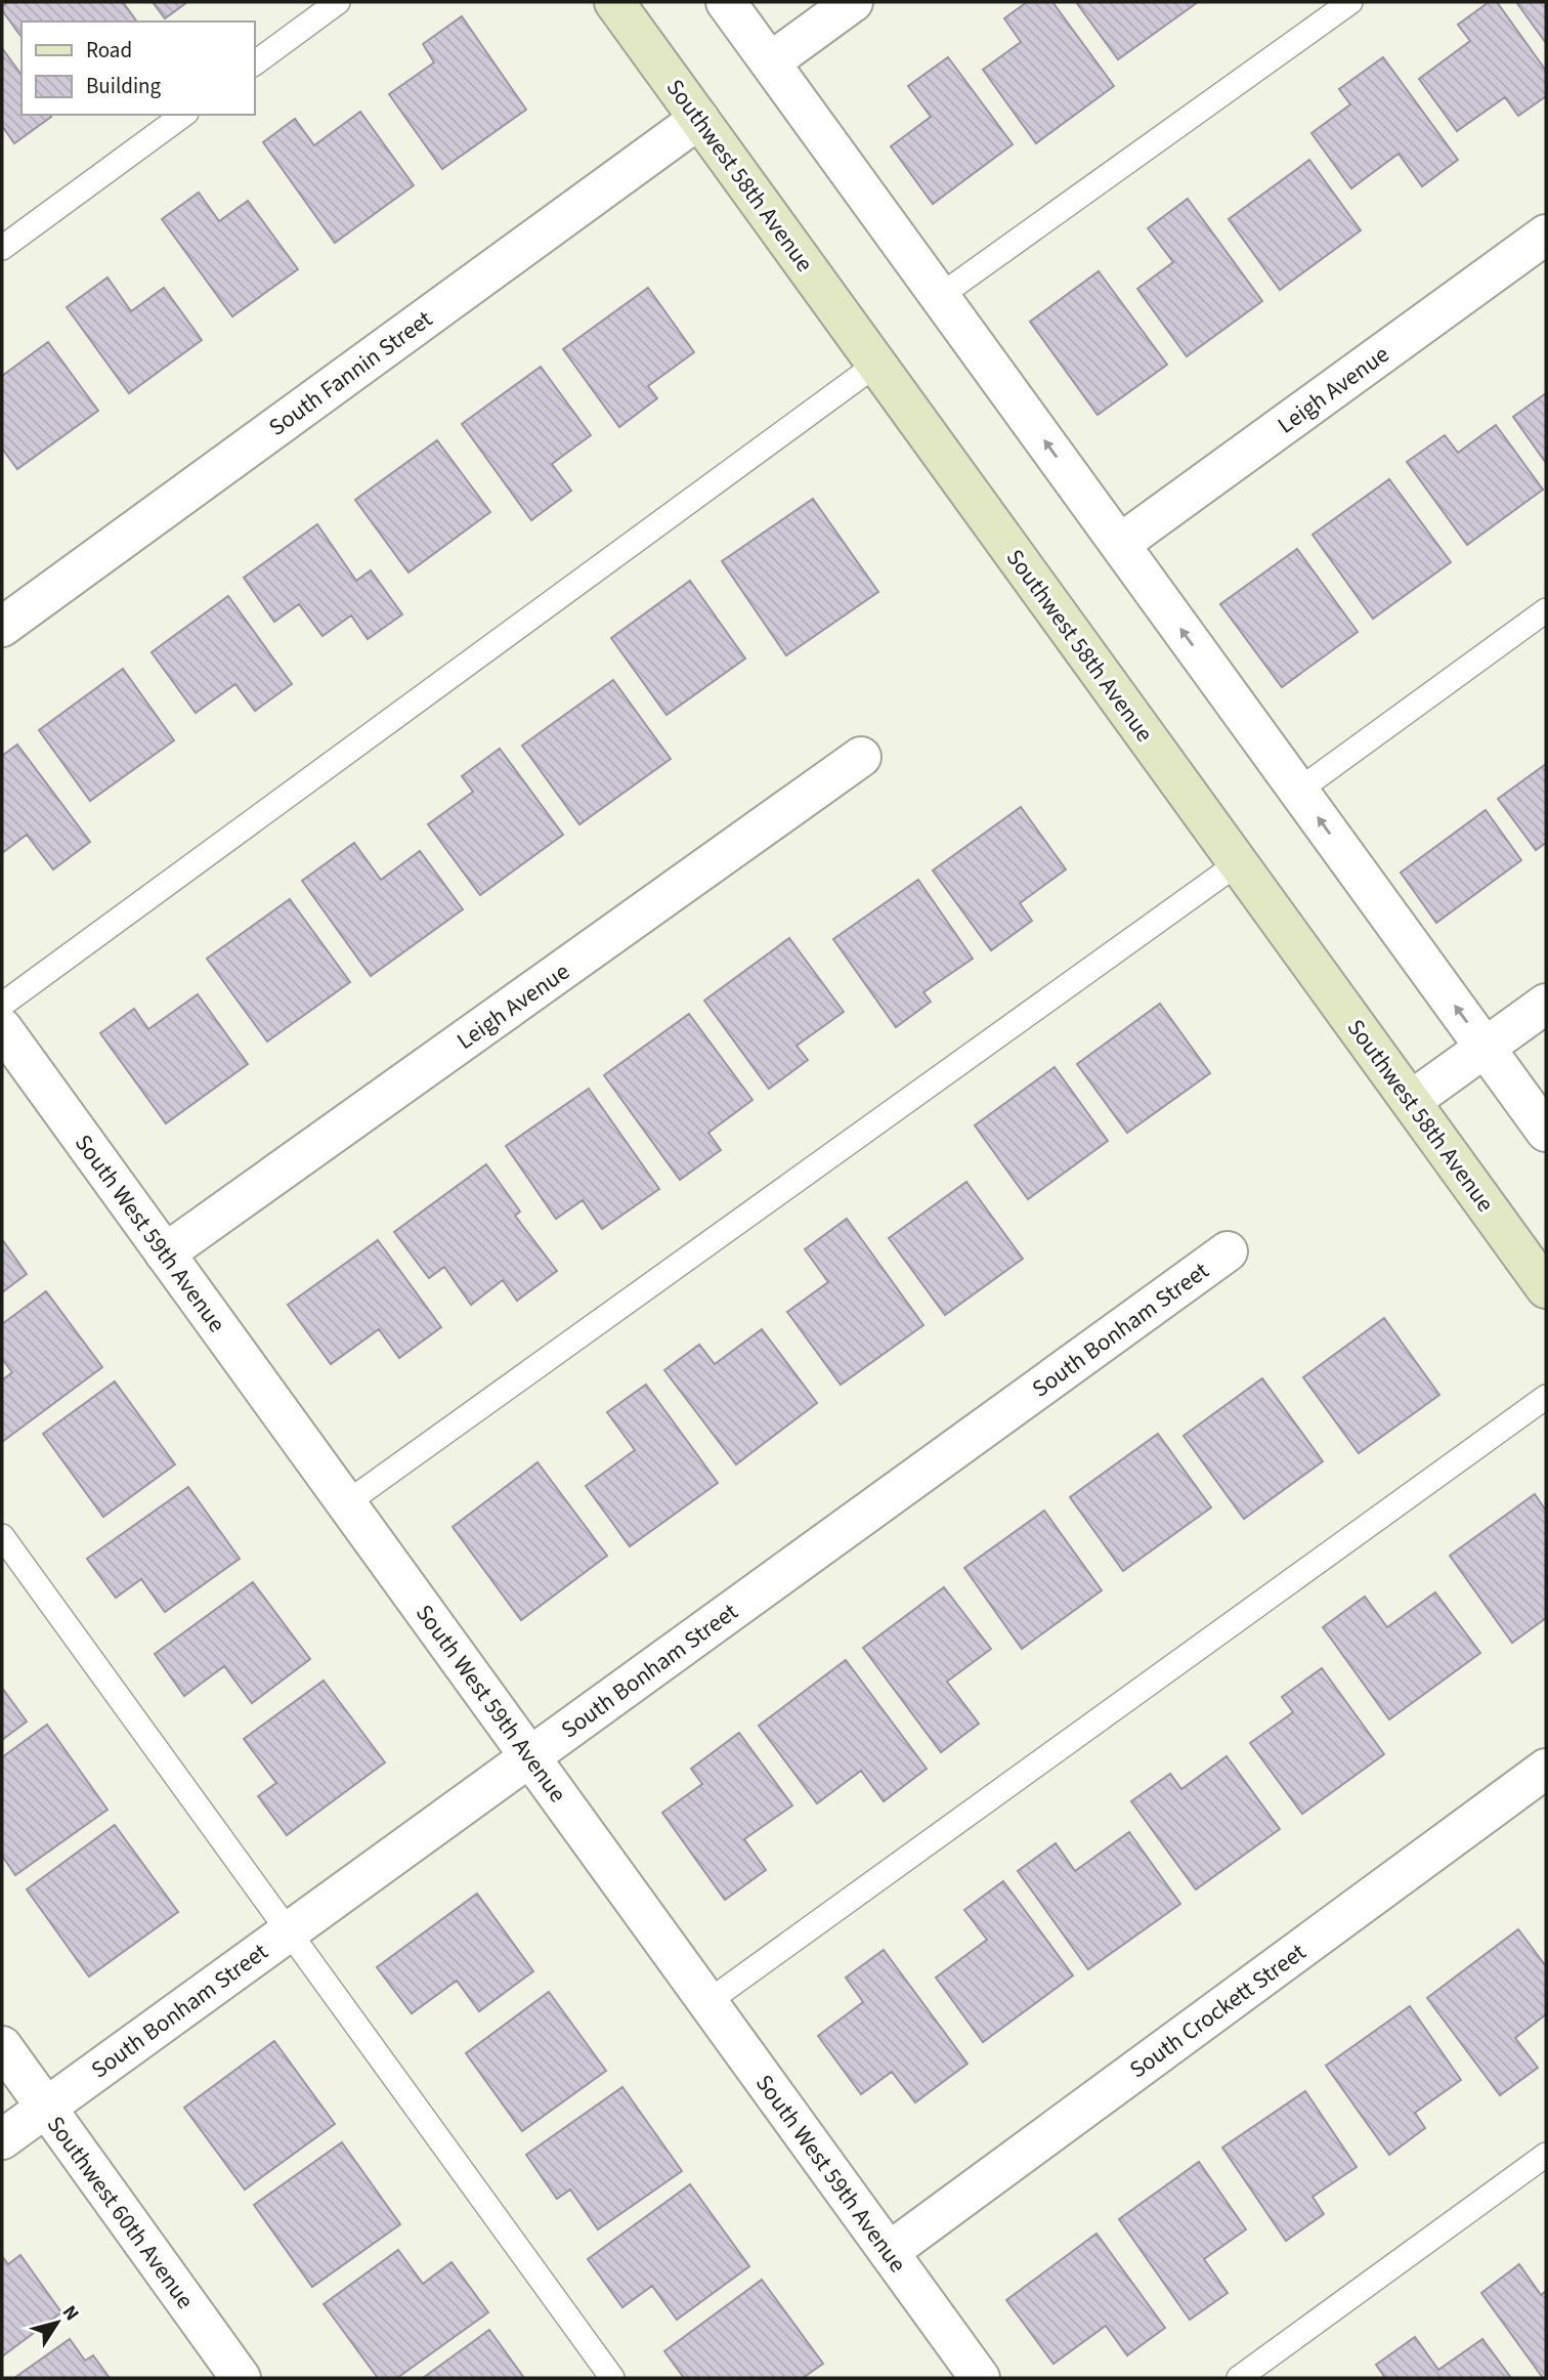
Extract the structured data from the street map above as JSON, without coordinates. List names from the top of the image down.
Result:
{
  "streets": {
    "main road": ["Southwest 58th Avenue"],
    "street": [
      "South Fannin Street",
      "Leigh Avenue",
      "South West 59th Avenue",
      "South Bonham Street",
      "South Crockett Street",
      "Southwest 60th Avenue"
    ]
  },
  "crossings": [
    ["Southwest 58th Avenue", "South Fannin Street"],
    ["Leigh Avenue", "South West 59th Avenue"],
    ["South West 59th Avenue", "South Bonham Street"],
    ["South West 59th Avenue", "South Crockett Street"],
    ["South Bonham Street", "Southwest 60th Avenue"]
  ],
  "legend": ["Road", "Building"],
  "north": "top right"
}
